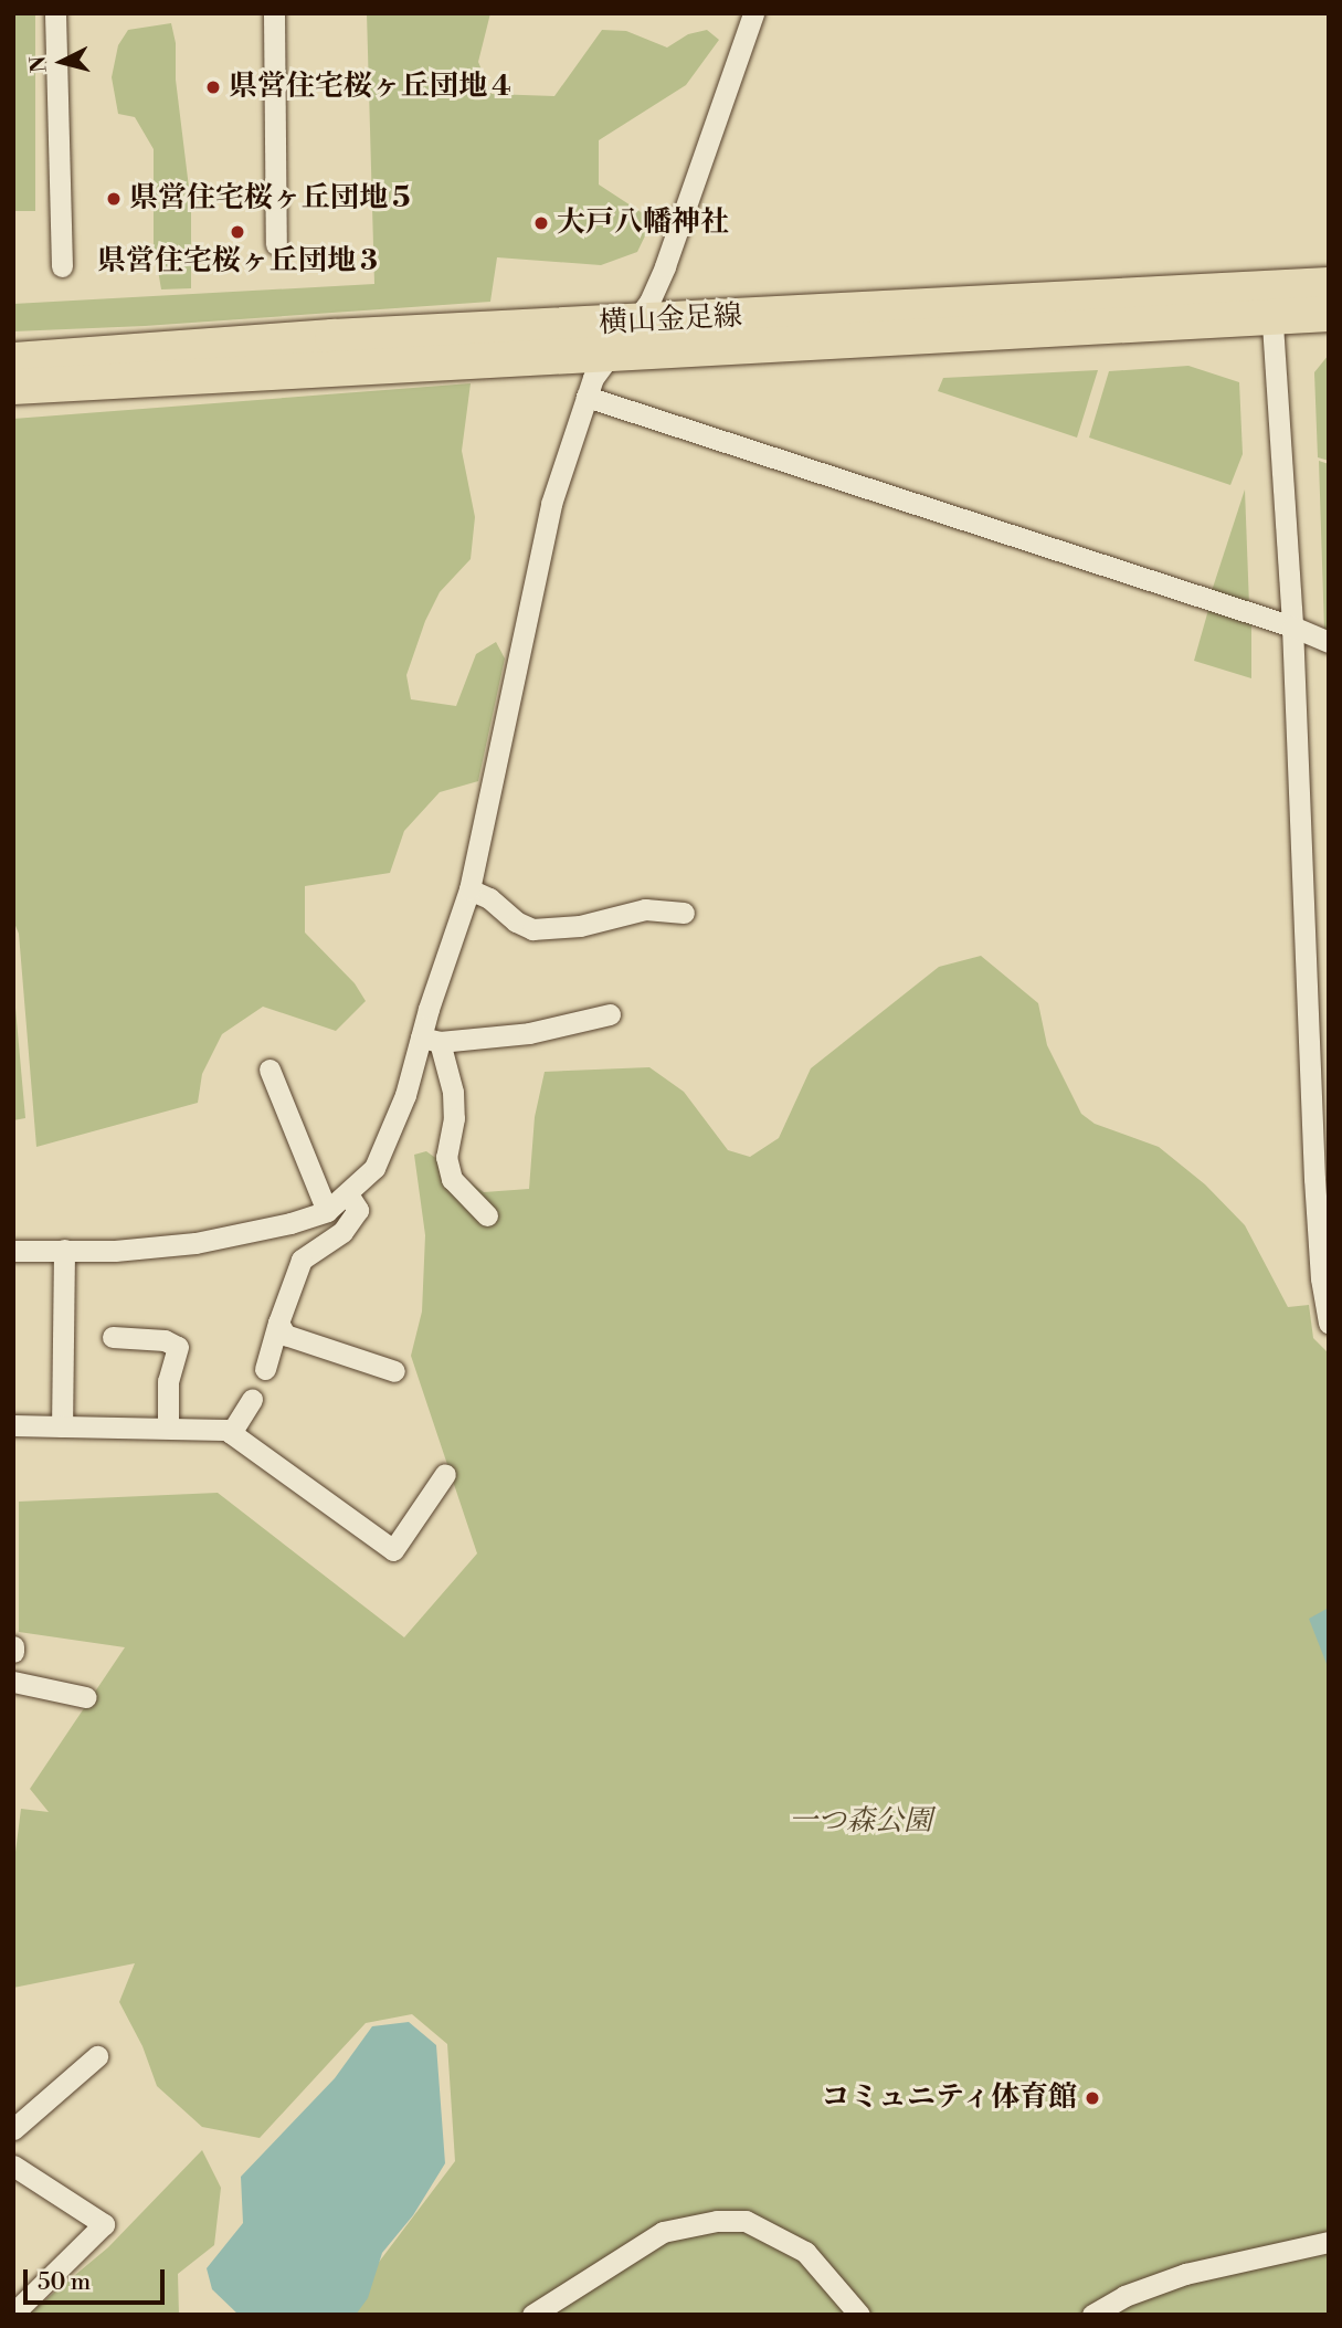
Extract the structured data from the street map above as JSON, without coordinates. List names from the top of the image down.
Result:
{
  "streets": {
    "main road": ["横山金足線"]
  },
  "parks": ["一つ森公園"],
  "places": [
    "県営住宅桜ヶ丘団地 4",
    "県営住宅桜ヶ丘団地 5",
    "大戸八幡神社",
    "県営住宅桜ヶ丘団地 3",
    "コミュニティ体育館"
  ],
  "scale_bar": "50 m",
  "north": "left"
}
